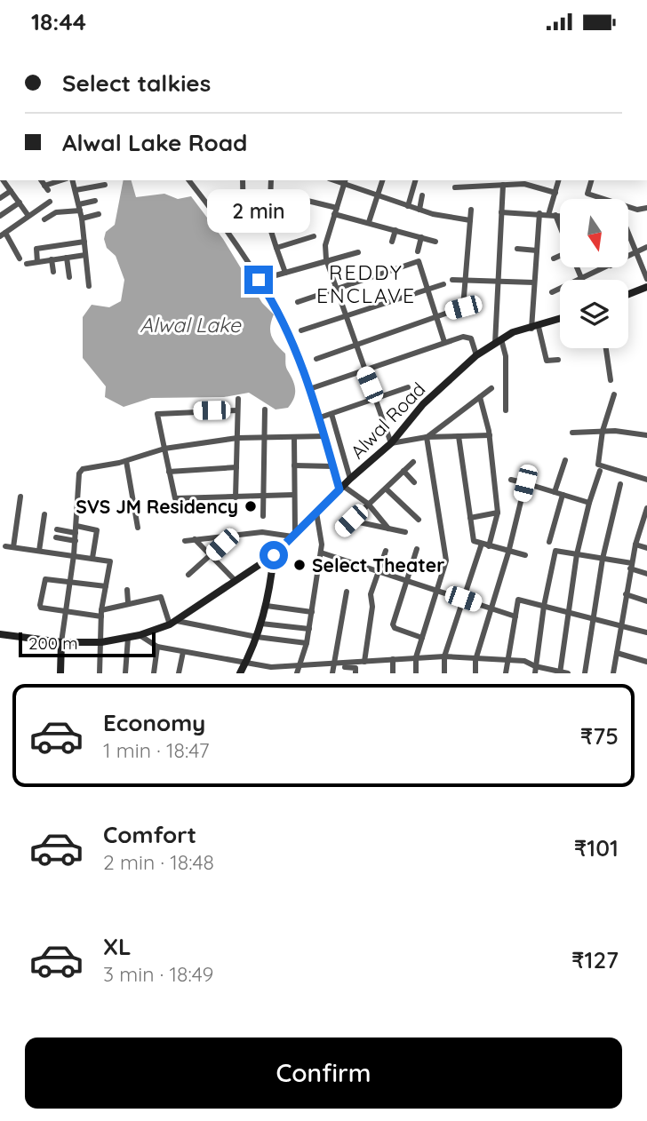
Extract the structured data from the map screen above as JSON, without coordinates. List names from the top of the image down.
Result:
{
  "streets": {
    "main road": ["Alwal Road"]
  },
  "districts": ["REDDY ENCLAVE"],
  "water": ["Alwal Lake"],
  "places": ["SVS JM Residency", "Select Theater"],
  "scale_bar": "200 m",
  "north": "bottom",
  "page": {
    "status": "18:44",
    "banner": ["Select talkies", "Alwal Lake Road"],
    "bubble": "2 min",
    "scale": "200 m",
    "list": [
      {
        "name": "Economy",
        "note": "1 min · 18:47",
        "value": "₹75"
      },
      {
        "name": "Comfort",
        "note": "2 min · 18:48",
        "value": "₹101"
      },
      {
        "name": "XL",
        "note": "3 min · 18:49",
        "value": "₹127"
      }
    ],
    "buttons": "Confirm"
  }
}
